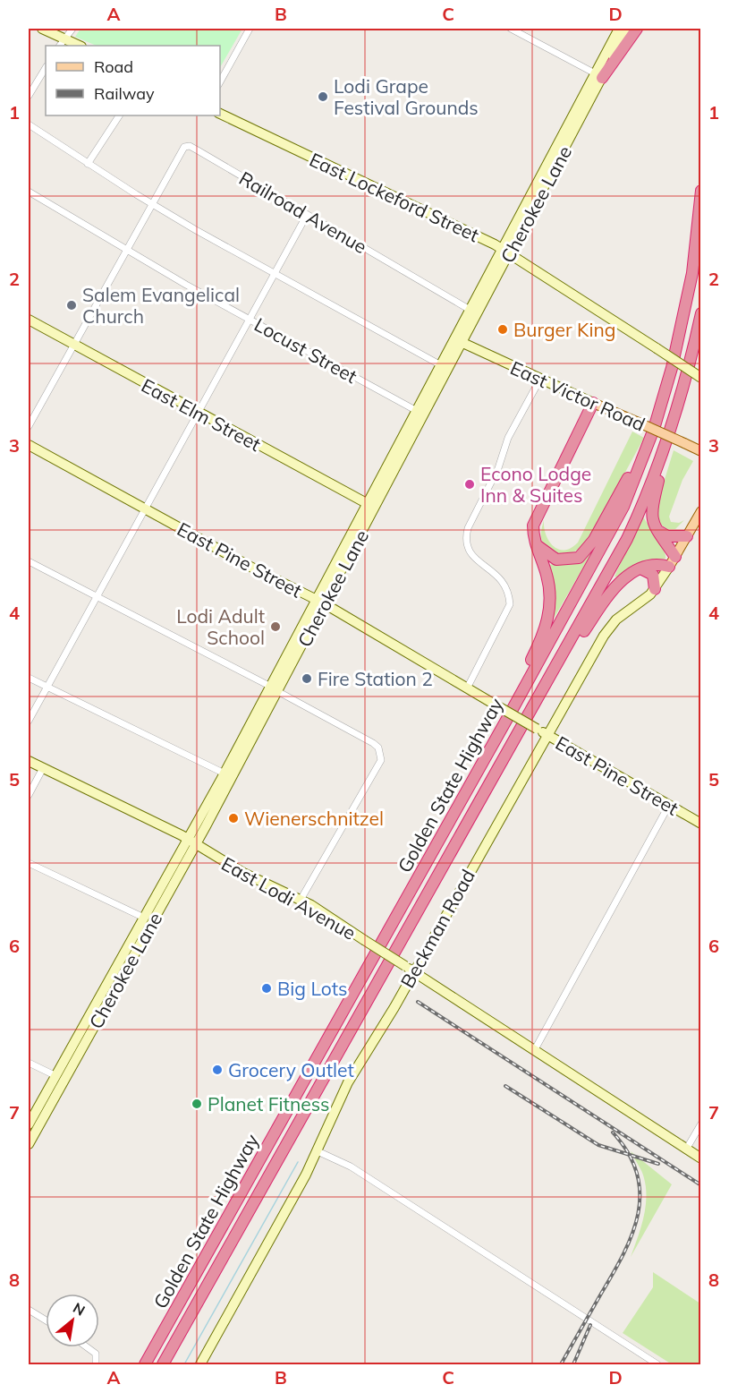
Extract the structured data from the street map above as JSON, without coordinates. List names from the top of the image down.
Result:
{
  "streets": {
    "highway": ["Golden State Highway"],
    "main road": ["East Victor Road", "Beckman Road"],
    "street": [
      "East Lockeford Street",
      "Cherokee Lane",
      "Railroad Avenue",
      "Locust Street",
      "East Elm Street",
      "East Pine Street",
      "East Lodi Avenue"
    ]
  },
  "crossings": [
    ["East Lockeford Street", "Cherokee Lane"],
    ["Cherokee Lane", "Railroad Avenue"],
    ["Cherokee Lane", "Locust Street"],
    ["Cherokee Lane", "East Victor Road"],
    ["Cherokee Lane", "East Elm Street"],
    ["Cherokee Lane", "East Pine Street"],
    ["Cherokee Lane", "East Lodi Avenue"],
    ["East Pine Street", "Beckman Road"],
    ["East Lodi Avenue", "Beckman Road"]
  ],
  "places": [
    "Lodi Grape Festival Grounds",
    "Salem Evangelical Church",
    "Burger King",
    "Econo Lodge Inn & Suites",
    "Lodi Adult School",
    "Fire Station 2",
    "Wienerschnitzel",
    "Big Lots",
    "Grocery Outlet",
    "Planet Fitness"
  ],
  "legend": ["Road", "Railway"],
  "north": "top right",
  "grid": {
    "columns": [
      "A",
      "B",
      "C",
      "D"
    ],
    "rows": [
      "1",
      "2",
      "3",
      "4",
      "5",
      "6",
      "7",
      "8"
    ]
  }
}
